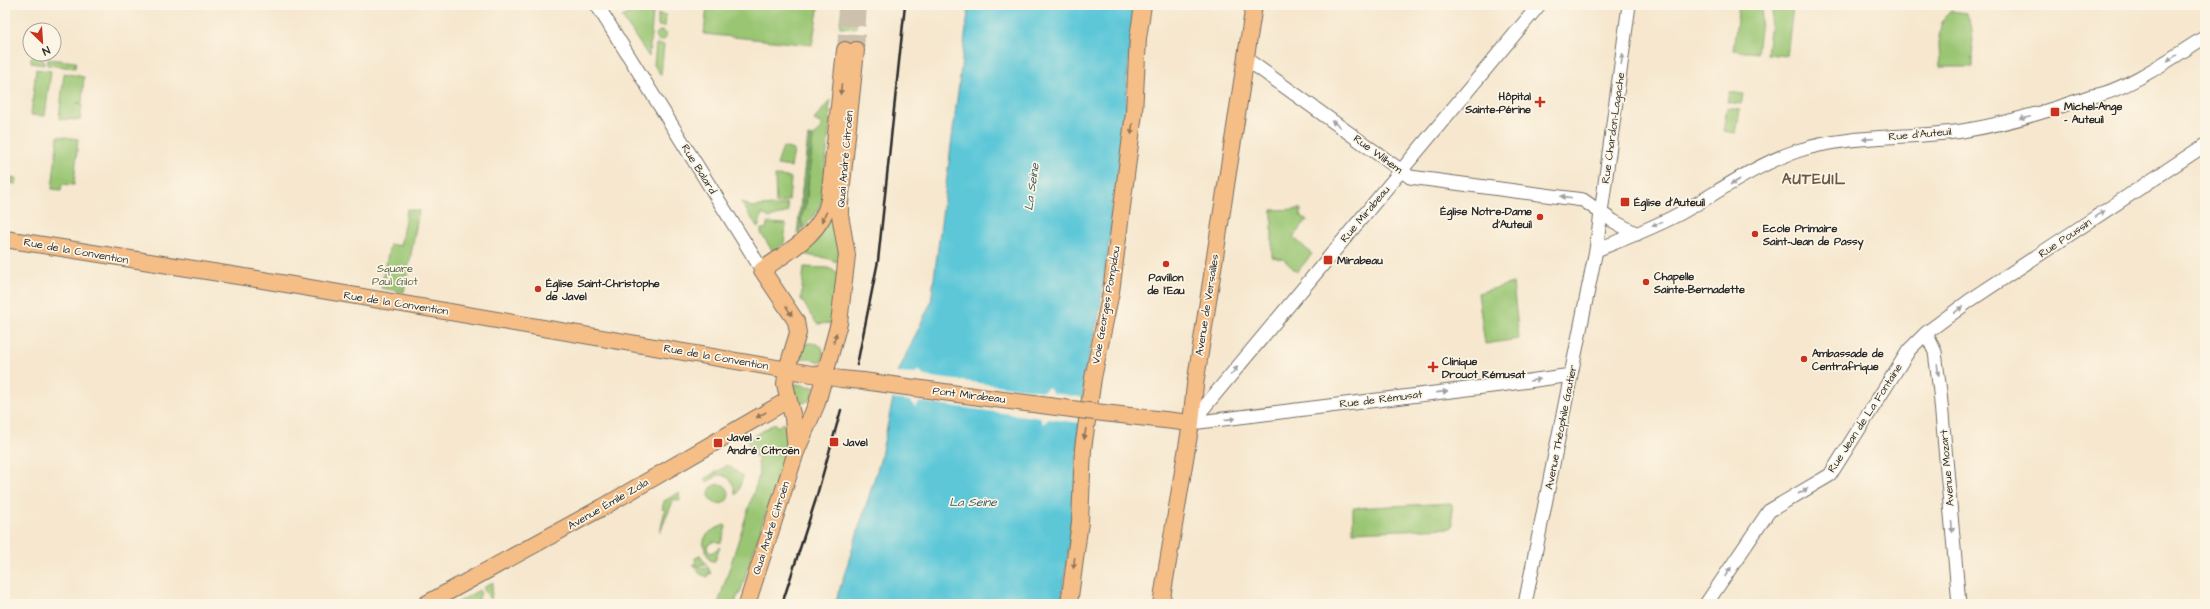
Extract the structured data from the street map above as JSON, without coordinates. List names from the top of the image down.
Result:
{
  "streets": {
    "main road": [
      "Quai André Citroën",
      "Rue Balard",
      "Rue de la Convention",
      "Voie Georges Pompidou",
      "Avenue de Versailles",
      "Pont Mirabeau",
      "Avenue Émile Zola"
    ],
    "street": [
      "Rue Chardon-Lagache",
      "Rue d'Auteuil",
      "Rue Wilhem",
      "Rue Mirabeau",
      "Rue Poussin",
      "Rue de Rémusat",
      "Rue Jean de La Fontaine",
      "Avenue Théophile Gautier",
      "Avenue Mozart"
    ]
  },
  "crossings": [
    ["Rue Chardon-Lagache", "Rue d'Auteuil"],
    ["Rue Chardon-Lagache", "Rue Wilhem"],
    ["Rue Chardon-Lagache", "Avenue Théophile Gautier"],
    ["Rue d'Auteuil", "Avenue Théophile Gautier"],
    ["Rue Wilhem", "Rue Mirabeau"],
    ["Rue Wilhem", "Avenue de Versailles"],
    ["Quai André Citroën", "Rue Balard"],
    ["Quai André Citroën", "Rue de la Convention"],
    ["Quai André Citroën", "Pont Mirabeau"],
    ["Quai André Citroën", "Avenue Émile Zola"],
    ["Rue Mirabeau", "Avenue de Versailles"],
    ["Rue Mirabeau", "Pont Mirabeau"],
    ["Rue Mirabeau", "Rue de Rémusat"],
    ["Rue Poussin", "Rue Jean de La Fontaine"],
    ["Rue Poussin", "Avenue Mozart"],
    ["Rue de la Convention", "Pont Mirabeau"],
    ["Avenue de Versailles", "Pont Mirabeau"],
    ["Avenue de Versailles", "Rue de Rémusat"],
    ["Pont Mirabeau", "Rue de Rémusat"],
    ["Rue de Rémusat", "Avenue Théophile Gautier"],
    ["Rue Jean de La Fontaine", "Avenue Mozart"]
  ],
  "one_way": [
    "Rue Chardon-Lagache",
    "Rue d'Auteuil",
    "Rue Wilhem",
    "Rue Mirabeau",
    "Rue Poussin",
    "Voie Georges Pompidou",
    "Rue de Rémusat",
    "Rue Jean de La Fontaine",
    "Avenue Mozart",
    "Avenue Émile Zola"
  ],
  "districts": ["AUTEUIL"],
  "water": ["La Seine"],
  "parks": ["Square Paul Gilot"],
  "places": {
    "health": ["Hôpital Sainte-Périne", "Clinique Drouot Rémusat"],
    "transit": [
      "Michel-Ange - Auteuil",
      "Église d'Auteuil",
      "Mirabeau",
      "Javel",
      "Javel - André Citroën"
    ],
    "other": [
      "Église Notre-Dame d'Auteuil",
      "Ecole Primaire Saint-Jean de Passy",
      "Pavillon de l'Eau",
      "Chapelle Sainte-Bernadette",
      "Église Saint-Christophe de Javel",
      "Ambassade de Centrafrique"
    ]
  },
  "north": "bottom right"
}
